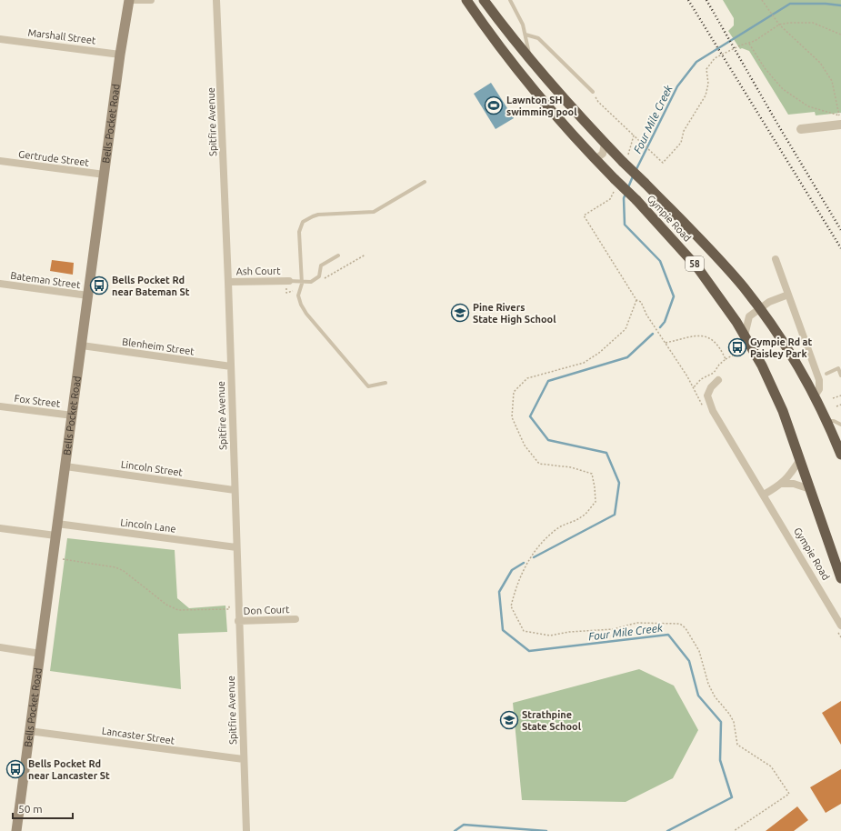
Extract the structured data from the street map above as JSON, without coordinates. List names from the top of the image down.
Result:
{
  "streets": {
    "highway": ["Gympie Road", "58"],
    "main road": ["Bells Pocket Road"],
    "street": [
      "Marshall Street",
      "Spitfire Avenue",
      "Gertrude Street",
      "Ash Court",
      "Bateman Street",
      "Blenheim Street",
      "Fox Street",
      "Lincoln Street",
      "Lincoln Lane",
      "Don Court",
      "Lancaster Street"
    ]
  },
  "crossings": [
    ["Marshall Street", "Bells Pocket Road"],
    ["Spitfire Avenue", "Ash Court"],
    ["Spitfire Avenue", "Blenheim Street"],
    ["Spitfire Avenue", "Lincoln Street"],
    ["Spitfire Avenue", "Lincoln Lane"],
    ["Spitfire Avenue", "Don Court"],
    ["Spitfire Avenue", "Lancaster Street"],
    ["Bells Pocket Road", "Gertrude Street"],
    ["Bells Pocket Road", "Bateman Street"],
    ["Bells Pocket Road", "Blenheim Street"],
    ["Bells Pocket Road", "Fox Street"],
    ["Bells Pocket Road", "Lincoln Street"],
    ["Bells Pocket Road", "Lincoln Lane"],
    ["Bells Pocket Road", "Lancaster Street"]
  ],
  "water": ["Four Mile Creek"],
  "places": {
    "sports": ["Lawnton SH swimming pool"],
    "bus stop": ["Bells Pocket Rd near Bateman St", "Gympie Rd at Paisley Park", "Bells Pocket Rd near Lancaster St"],
    "school or university": ["Pine Rivers State High School", "Strathpine State School"]
  },
  "scale_bar": "50 m"
}
